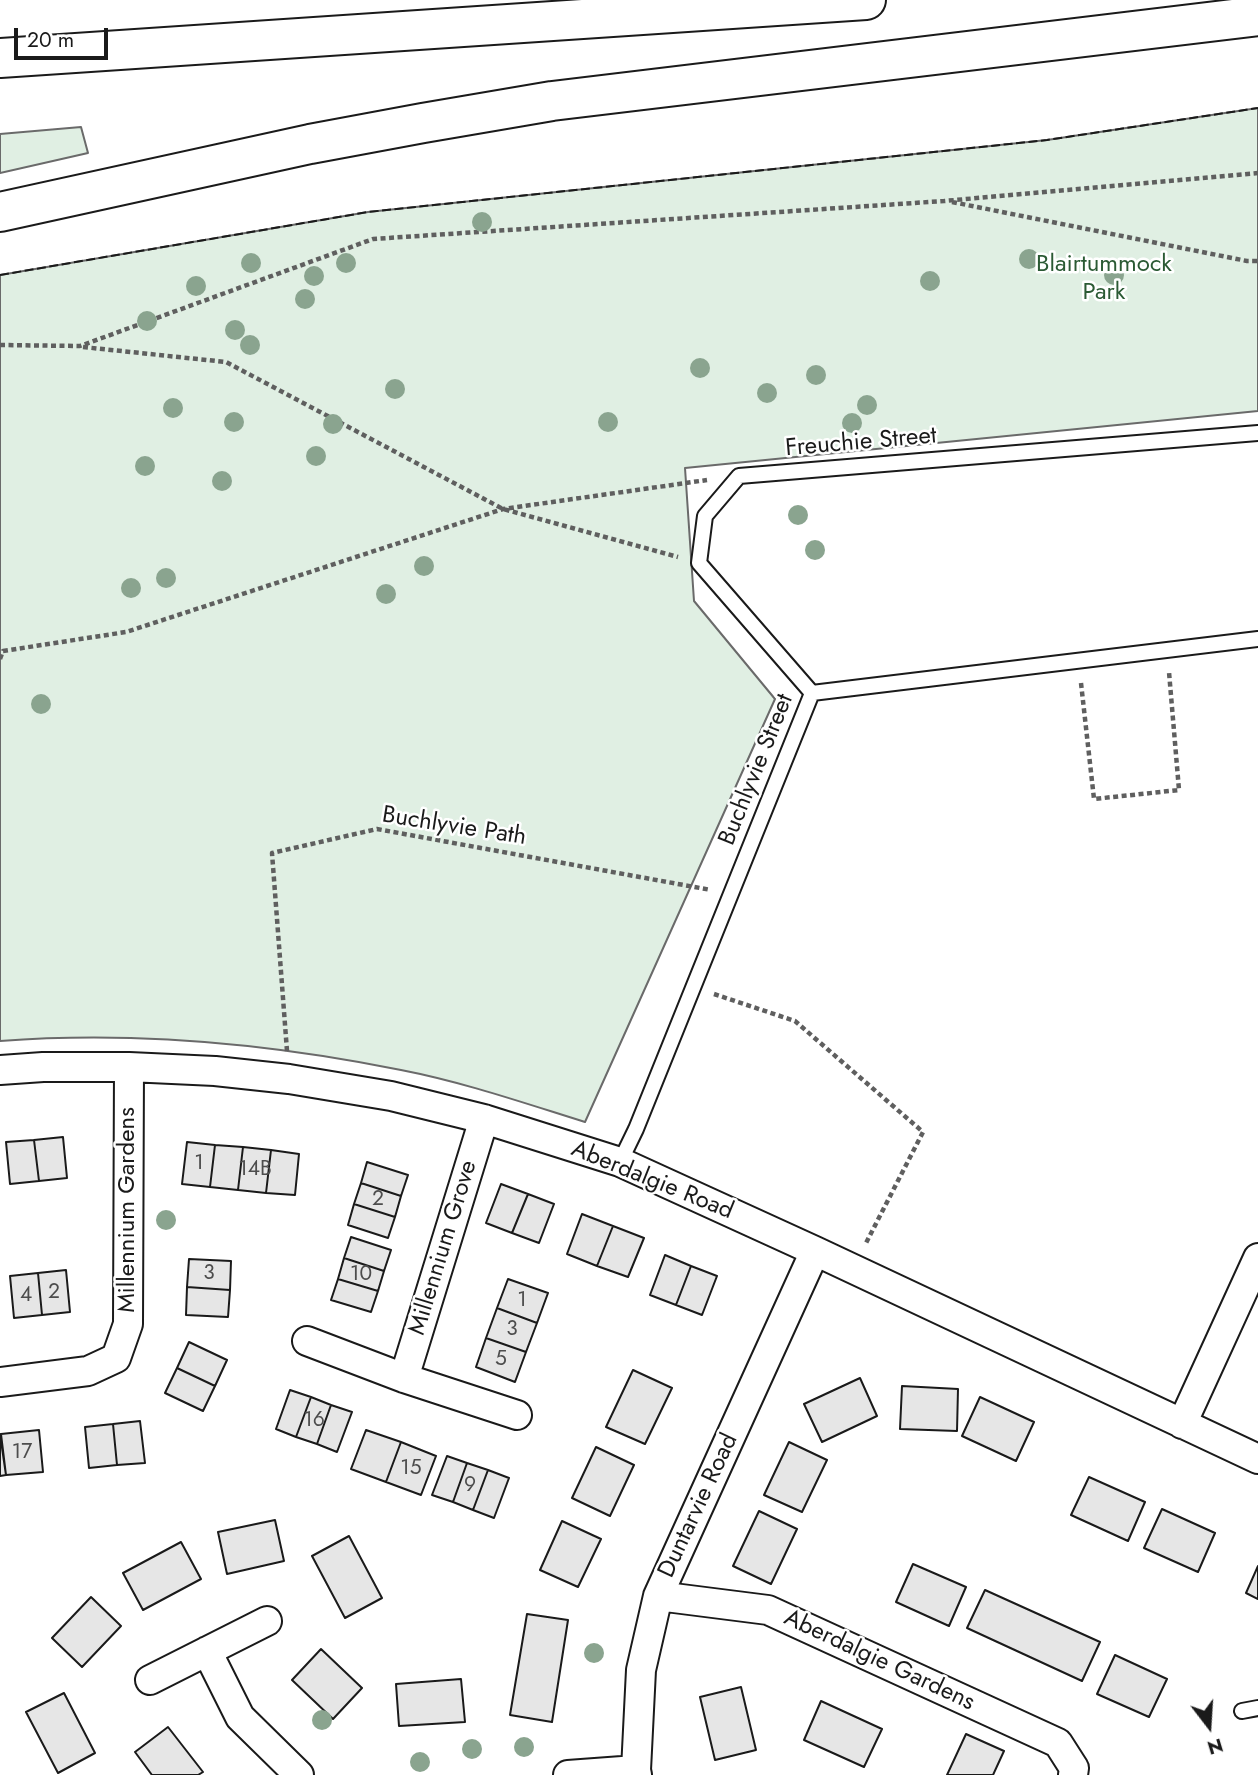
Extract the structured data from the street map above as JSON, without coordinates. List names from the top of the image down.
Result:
{
  "streets": {
    "street": [
      "Aberdalgie Road",
      "Millennium Gardens",
      "Millennium Grove",
      "Duntarvie Road",
      "Aberdalgie Gardens"
    ],
    "lane": ["Freuchie Street", "Buchlyvie Street"],
    "path": ["Buchlyvie Path"]
  },
  "crossings": [
    ["Buchlyvie Street", "Buchlyvie Path"],
    ["Buchlyvie Street", "Aberdalgie Road"],
    ["Buchlyvie Path", "Aberdalgie Road"],
    ["Aberdalgie Road", "Millennium Gardens"],
    ["Aberdalgie Road", "Millennium Grove"],
    ["Aberdalgie Road", "Duntarvie Road"],
    ["Duntarvie Road", "Aberdalgie Gardens"]
  ],
  "parks": ["Blairtummock Park"],
  "house_numbers": [
    "1",
    "14B",
    "2",
    "3",
    "10",
    "2",
    "4",
    "1",
    "3",
    "5",
    "16",
    "17",
    "15",
    "9"
  ],
  "scale_bar": "20 m",
  "north": "bottom"
}
